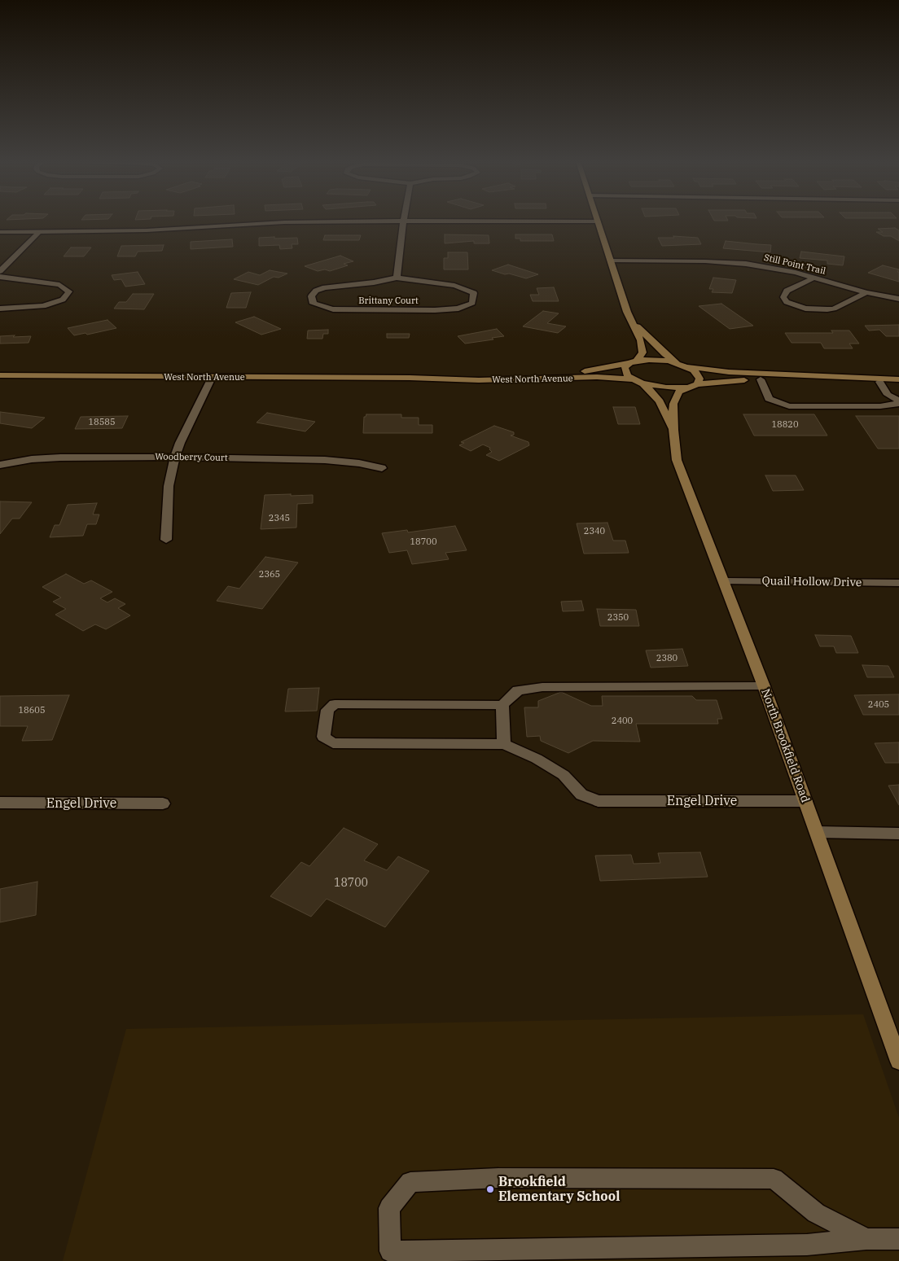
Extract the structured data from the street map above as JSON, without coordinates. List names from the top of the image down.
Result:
{
  "streets": {
    "street": [
      "Still Point Trail",
      "Brittany Court",
      "West North Avenue",
      "Woodberry Court",
      "Quail Hollow Drive",
      "North Brookfield Road",
      "Engel Drive"
    ]
  },
  "crossings": [
    ["West North Avenue", "North Brookfield Road"],
    ["Quail Hollow Drive", "North Brookfield Road"],
    ["North Brookfield Road", "Engel Drive"]
  ],
  "places": ["Brookfield Elementary School"],
  "house_numbers": [
    "18585",
    "18820",
    "2345",
    "2340",
    "18700",
    "2365",
    "2350",
    "2380",
    "2405",
    "18605",
    "2400",
    "18700"
  ]
}
